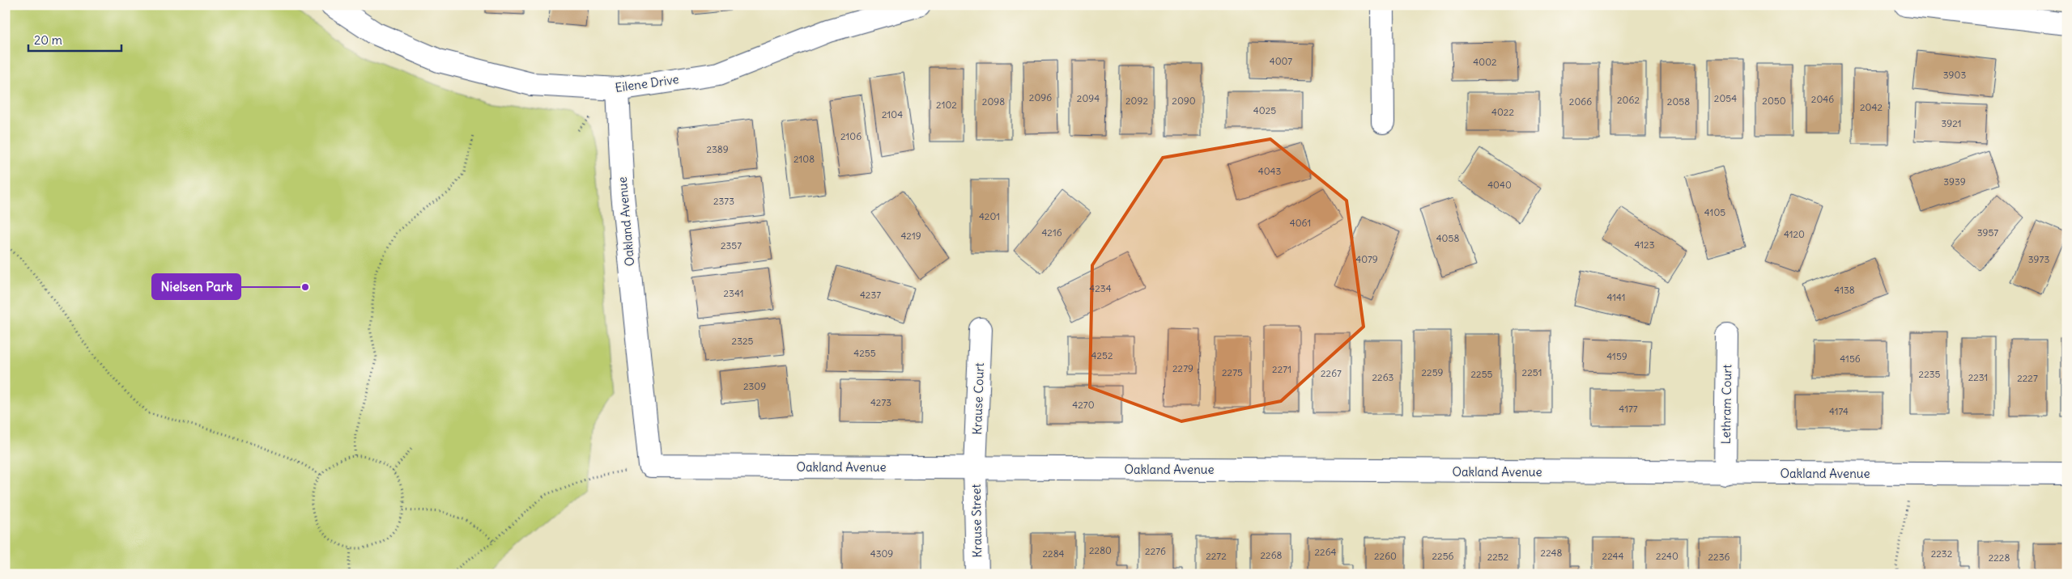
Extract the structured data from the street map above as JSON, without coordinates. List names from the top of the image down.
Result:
{
  "streets": {
    "street": [
      "Eilene Drive",
      "Oakland Avenue",
      "Krause Court",
      "Lethram Court",
      "Krause Street"
    ]
  },
  "crossings": [
    ["Eilene Drive", "Oakland Avenue"],
    ["Oakland Avenue", "Krause Court"],
    ["Oakland Avenue", "Lethram Court"],
    ["Oakland Avenue", "Krause Street"],
    ["Krause Court", "Krause Street"]
  ],
  "places": ["Nielsen Park"],
  "house_numbers": [
    "4007",
    "4002",
    "3903",
    "2096",
    "2094",
    "2054",
    "2046",
    "2062",
    "2092",
    "2090",
    "2050",
    "2098",
    "2066",
    "2058",
    "2102",
    "2042",
    "4025",
    "4022",
    "2104",
    "3921",
    "2106",
    "2389",
    "2108",
    "4043",
    "3939",
    "4040",
    "2373",
    "4105",
    "4201",
    "4061",
    "4216",
    "3957",
    "4120",
    "4219",
    "4058",
    "4123",
    "2357",
    "4079",
    "3973",
    "4234",
    "4138",
    "2341",
    "4237",
    "4141",
    "2325",
    "4255",
    "4252",
    "4159",
    "4156",
    "2279",
    "2271",
    "2275",
    "2259",
    "2251",
    "2267",
    "2255",
    "2235",
    "2263",
    "2231",
    "2227",
    "2309",
    "4273",
    "4270",
    "4177",
    "4174",
    "2280",
    "2276",
    "2264",
    "2248",
    "4309",
    "2284",
    "2232",
    "2268",
    "2272",
    "2260",
    "2256",
    "2244",
    "2240",
    "2252",
    "2236",
    "2228"
  ],
  "scale_bar": "20 m"
}
